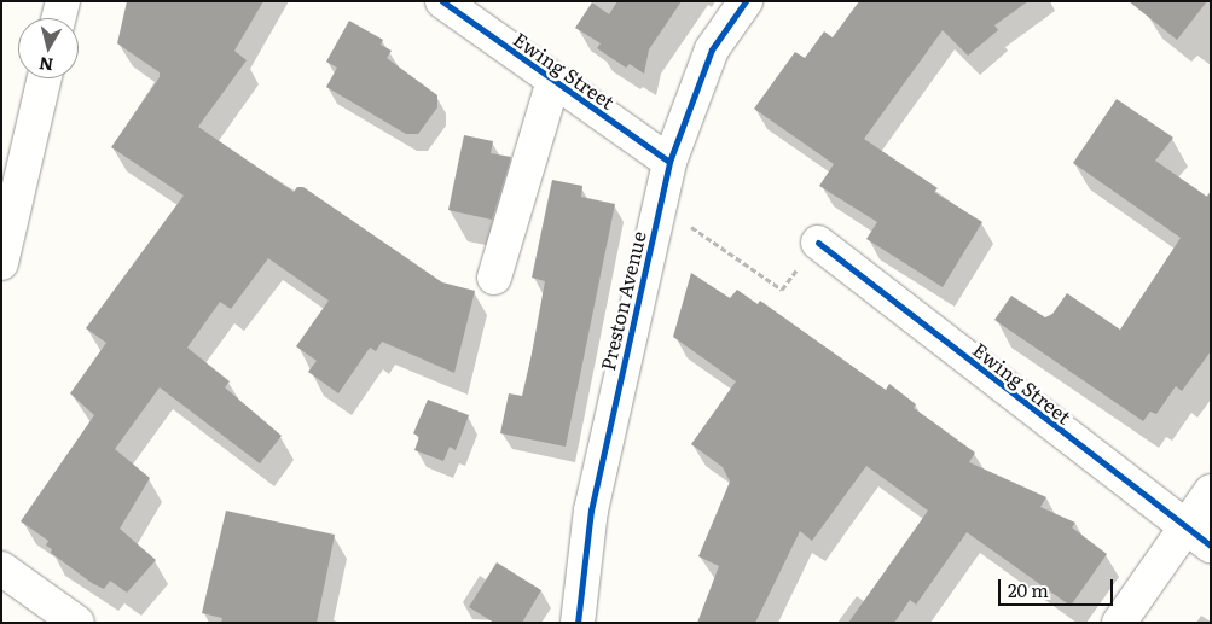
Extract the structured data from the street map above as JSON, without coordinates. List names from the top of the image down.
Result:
{
  "streets": {
    "street": ["Ewing Street", "Preston Avenue"]
  },
  "crossings": [
    ["Ewing Street", "Preston Avenue"]
  ],
  "scale_bar": "20 m",
  "north": "bottom"
}
